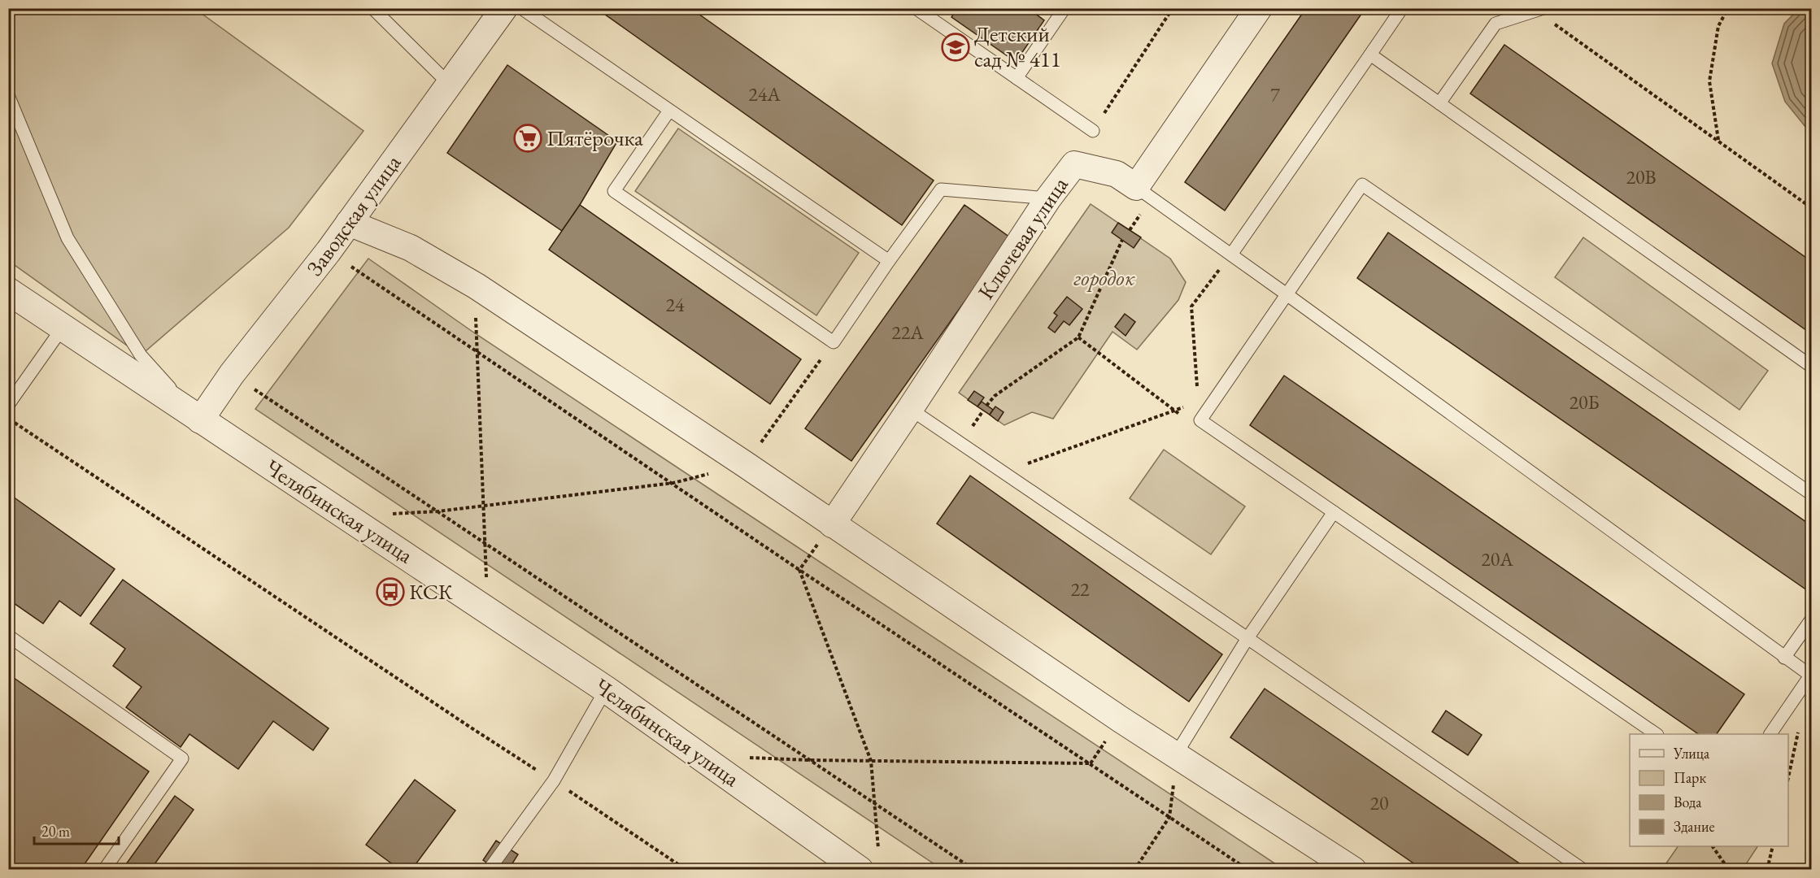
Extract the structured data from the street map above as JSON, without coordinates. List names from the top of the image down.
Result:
{
  "streets": {
    "street": ["Заводская улица", "Ключевая улица", "Челябинская улица"]
  },
  "crossings": [
    ["Заводская улица", "Челябинская улица"]
  ],
  "parks": ["городок"],
  "places": {
    "school or university": ["Детский сад № 411"],
    "supermarket": ["Пятёрочка"],
    "bus stop": ["КСК"]
  },
  "house_numbers": [
    "24А",
    "7",
    "20В",
    "24",
    "22А",
    "20Б",
    "20А",
    "22",
    "20"
  ],
  "legend": [
    "Улица",
    "Парк",
    "Вода",
    "Здание"
  ],
  "scale_bar": "20 m"
}
